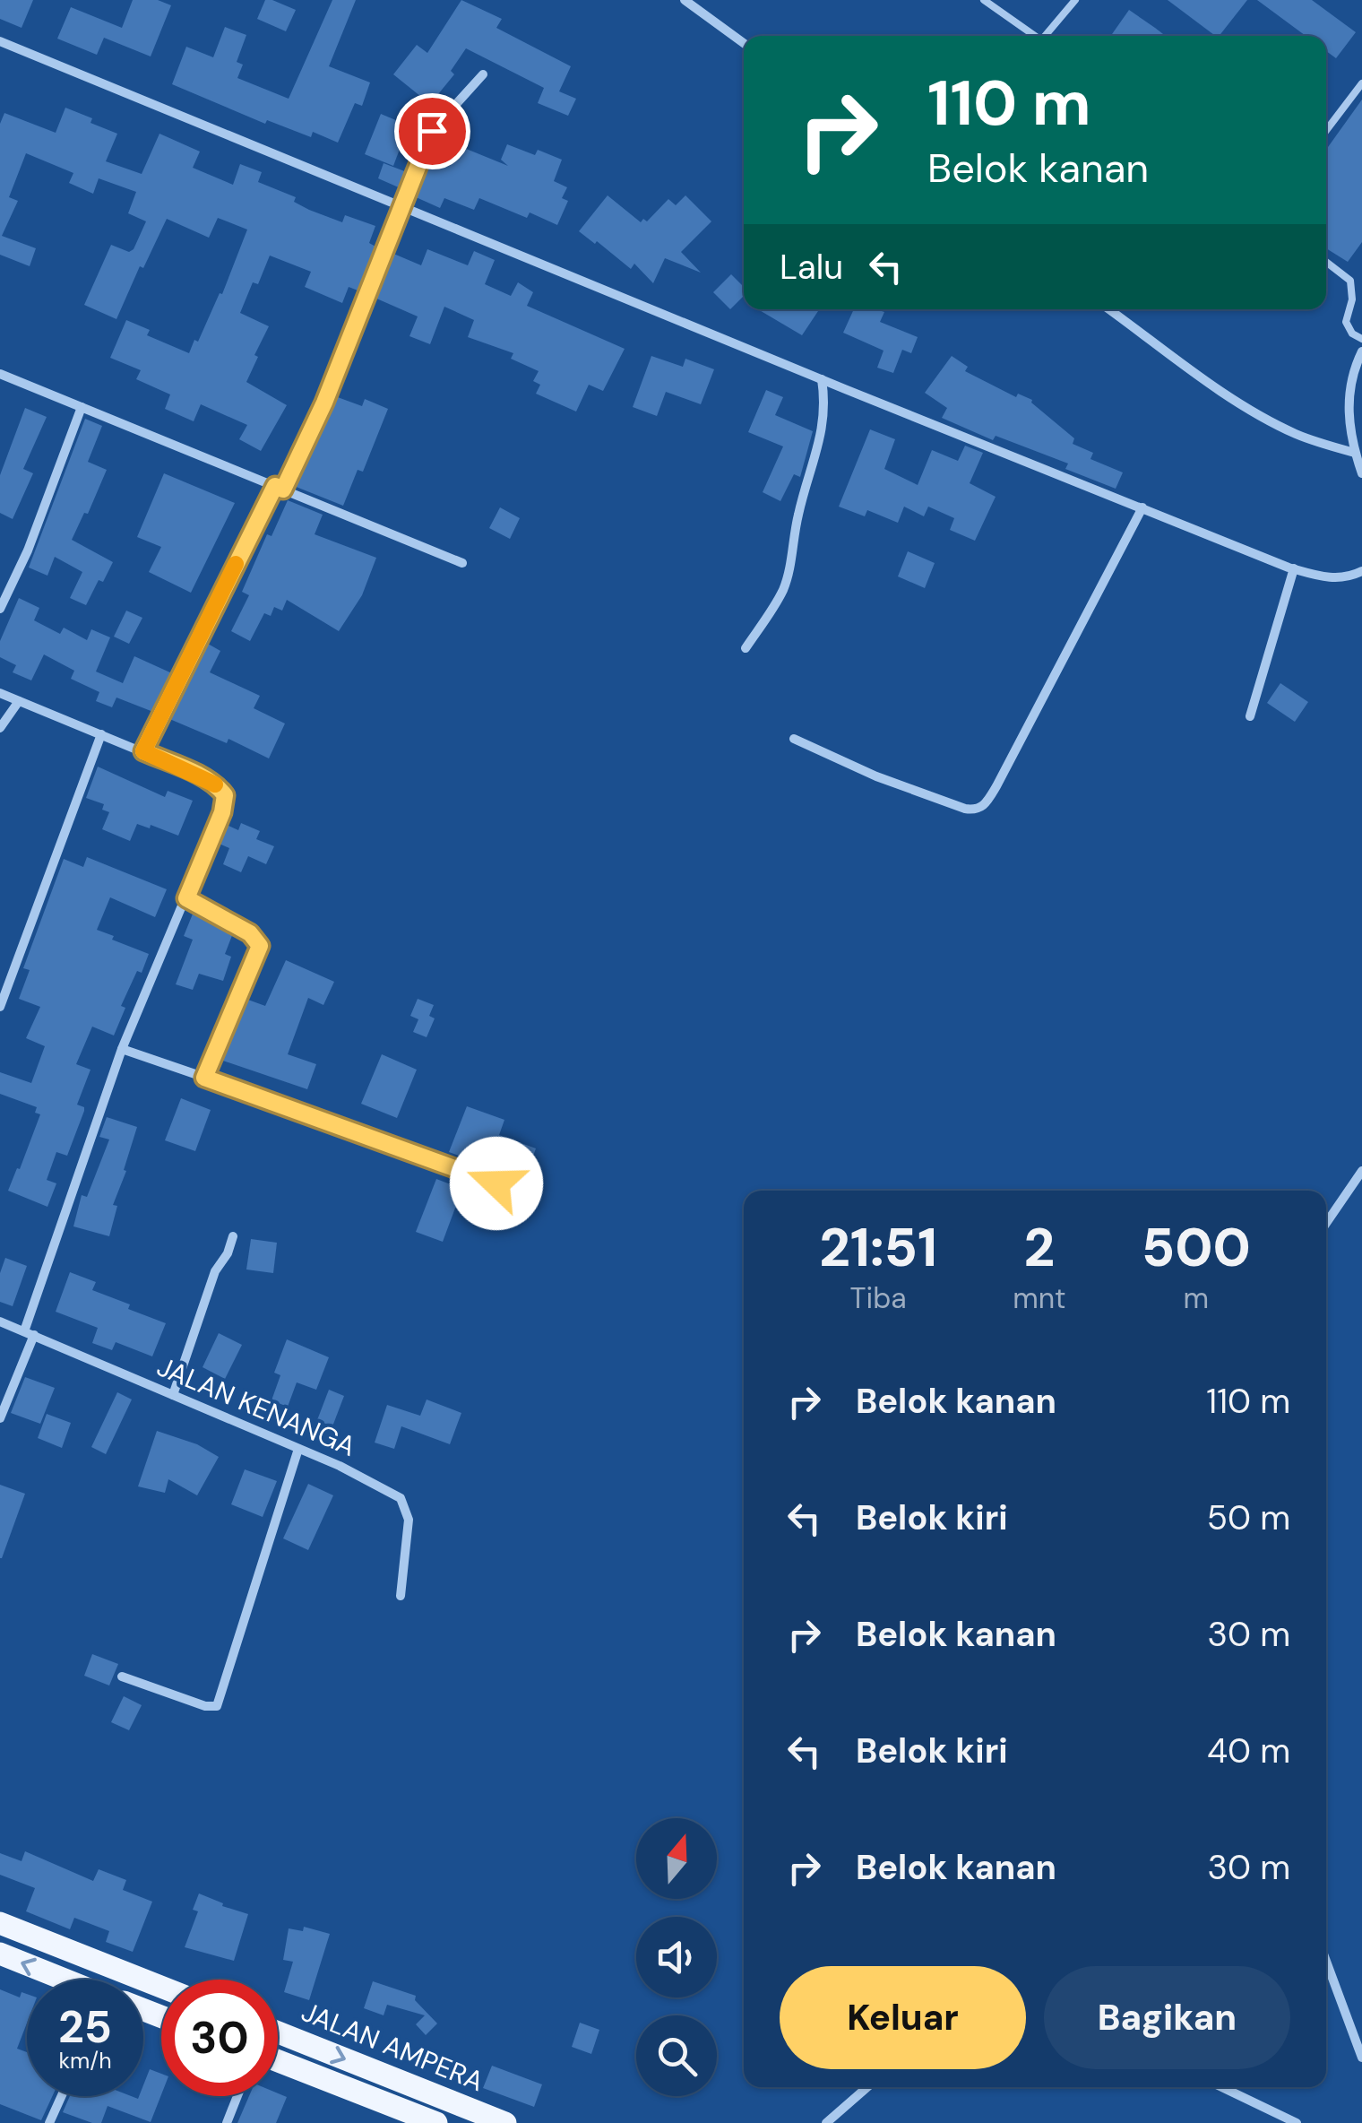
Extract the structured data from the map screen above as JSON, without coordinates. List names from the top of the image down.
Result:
{
  "streets": {
    "main road": ["JALAN AMPERA"],
    "street": ["JALAN KENANGA"]
  },
  "north": "top",
  "page": {
    "turn": ["110 m", "Belok kanan"],
    "then": "Lalu",
    "eta": [
      "21:51",
      "Tiba",
      "2",
      "mnt",
      "500",
      "m"
    ],
    "list": [
      {
        "name": "Belok kanan",
        "value": "110 m"
      },
      {
        "name": "Belok kiri",
        "value": "50 m"
      },
      {
        "name": "Belok kanan",
        "value": "30 m"
      },
      {
        "name": "Belok kiri",
        "value": "40 m"
      },
      {
        "name": "Belok kanan",
        "value": "30 m"
      }
    ],
    "buttons": ["Keluar", "Bagikan"],
    "speed": "25 km/h",
    "limit": "30"
  }
}
